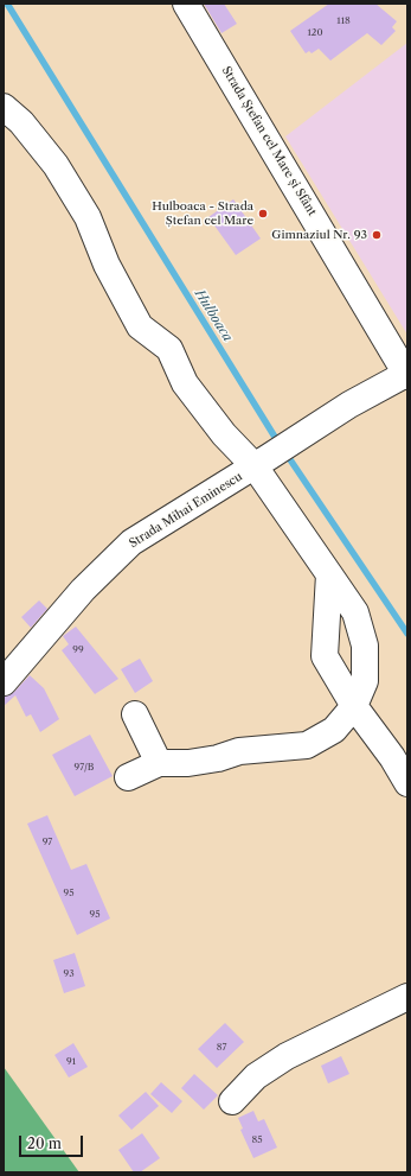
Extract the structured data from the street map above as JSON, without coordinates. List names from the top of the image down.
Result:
{
  "streets": {
    "street": ["Strada Ștefan cel Mare și Sfânt", "Strada Mihai Eminescu"]
  },
  "crossings": [
    ["Strada Ștefan cel Mare și Sfânt", "Strada Mihai Eminescu"]
  ],
  "water": ["Hulboaca"],
  "places": ["Hulboaca - Strada Ștefan cel Mare", "Gimnaziul Nr. 93"],
  "house_numbers": [
    "118",
    "120",
    "99",
    "97/B",
    "97",
    "95",
    "95",
    "93",
    "87",
    "91",
    "85"
  ],
  "scale_bar": "20 m"
}
